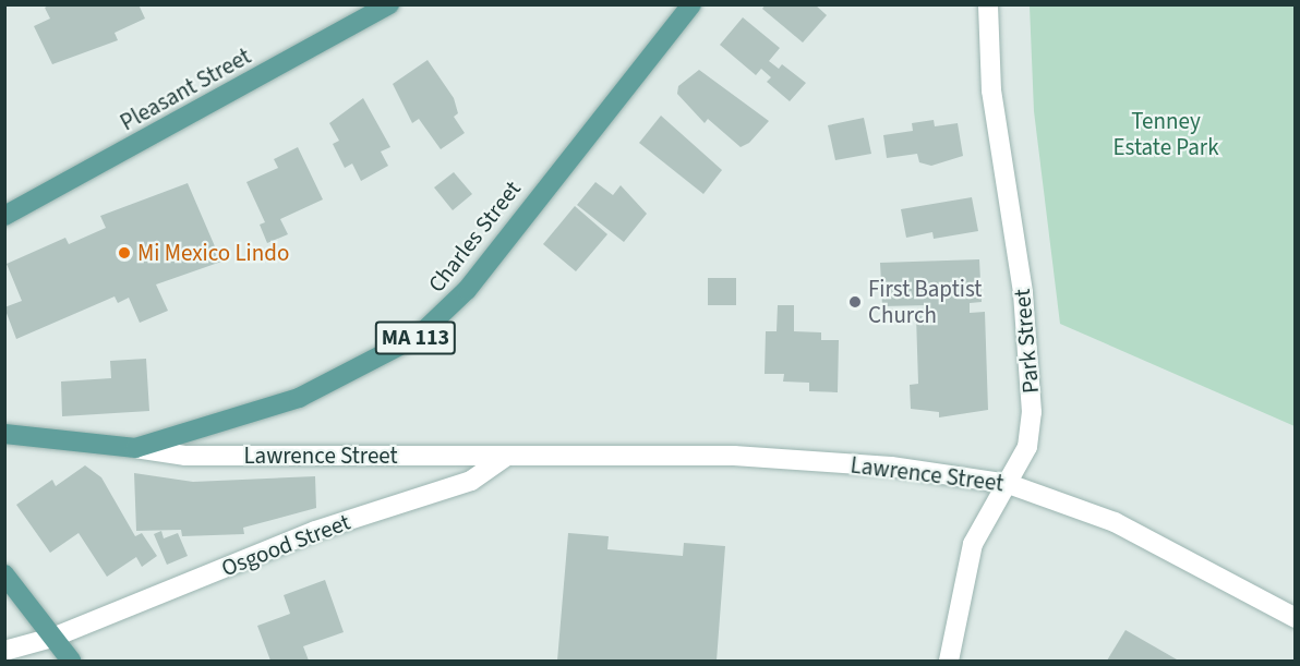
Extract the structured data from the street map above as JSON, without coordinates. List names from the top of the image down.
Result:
{
  "streets": {
    "main road": [
      "Pleasant Street",
      "Charles Street",
      "MA 113",
      "Park Street",
      "Lawrence Street",
      "Osgood Street"
    ]
  },
  "crossings": [
    ["Charles Street", "Lawrence Street"],
    ["Park Street", "Lawrence Street"],
    ["Lawrence Street", "Osgood Street"]
  ],
  "parks": ["Tenney Estate Park"],
  "places": ["Mi Mexico Lindo", "First Baptist Church"]
}
